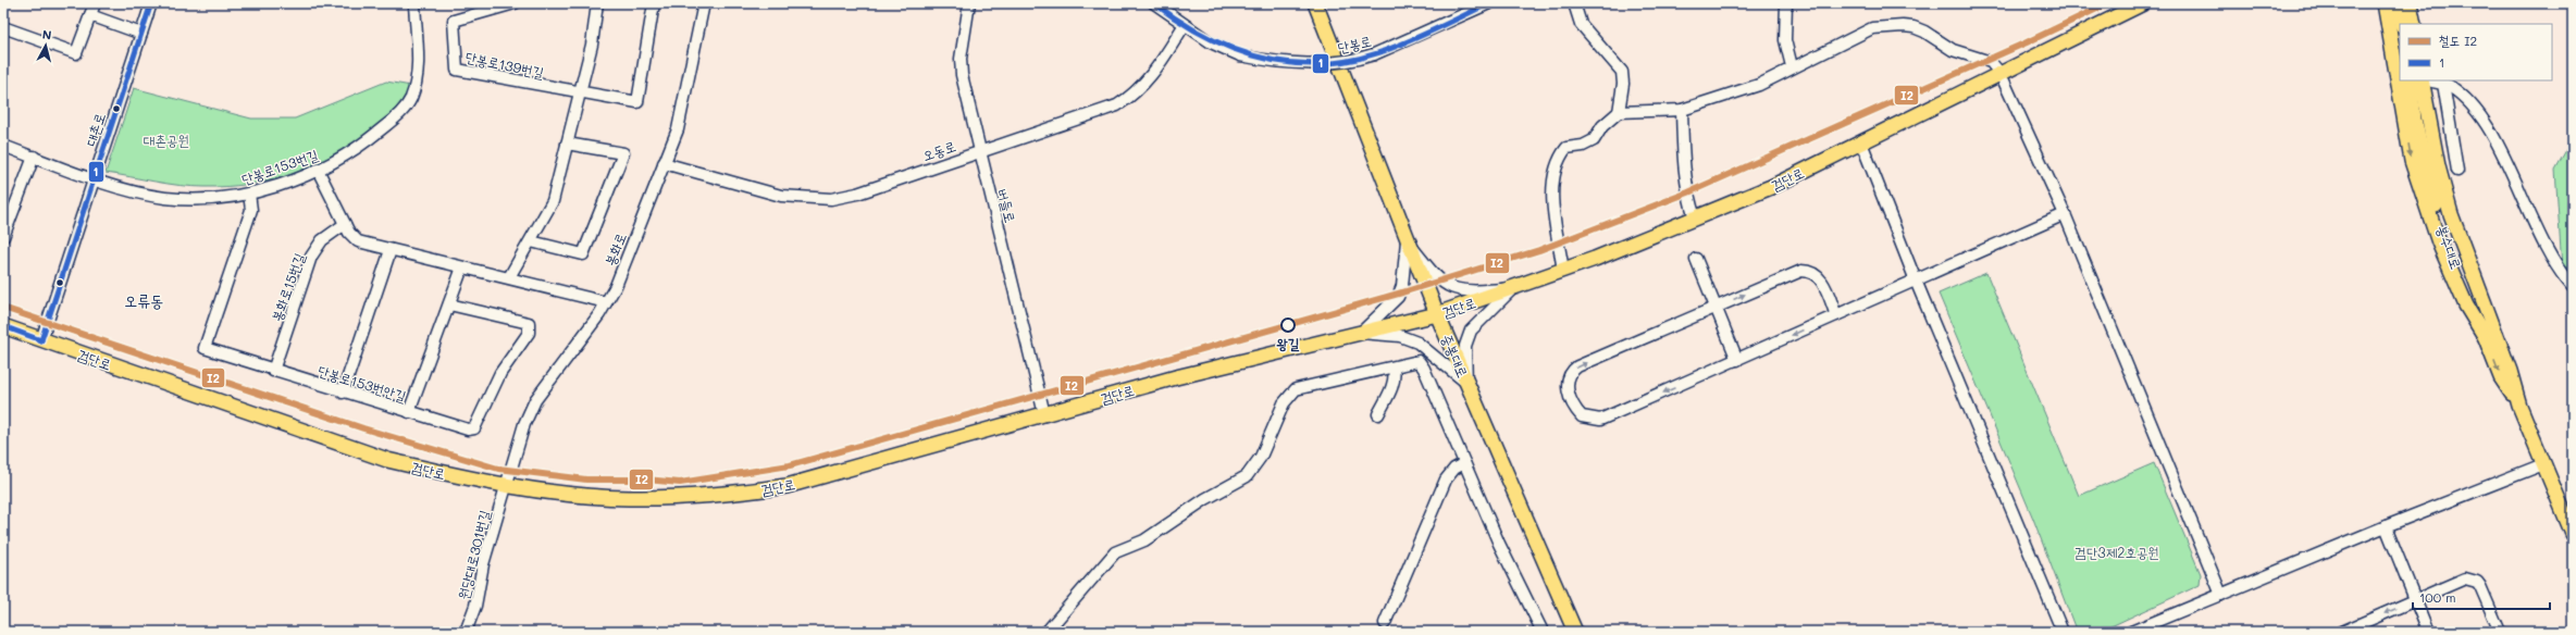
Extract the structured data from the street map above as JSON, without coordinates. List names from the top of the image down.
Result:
{
  "streets": {
    "main road": ["검단로", "봉수대로", "중봉대로"],
    "street": [
      "단봉로",
      "단봉로139번길",
      "대촌로",
      "오동로",
      "단봉로153번길",
      "버들로",
      "봉화로",
      "봉화로15번길",
      "단봉로153번안길",
      "원당대로301번길"
    ]
  },
  "crossings": [
    ["단봉로", "오동로"],
    ["대촌로", "단봉로153번길"],
    ["대촌로", "검단로"],
    ["오동로", "버들로"],
    ["오동로", "봉화로"],
    ["단봉로153번길", "단봉로153번안길"],
    ["검단로", "버들로"],
    ["검단로", "봉화로"],
    ["검단로", "중봉대로"],
    ["검단로", "원당대로301번길"],
    ["봉화로", "원당대로301번길"],
    ["봉화로15번길", "단봉로153번안길"]
  ],
  "districts": ["오류동"],
  "parks": ["대촌공원", "검단3제2호공원"],
  "places": ["왕길"],
  "lines": ["rail line I2", "transit line 1"],
  "legend": ["철도 I2", "1"],
  "scale_bar": "100 m",
  "north": "top"
}
